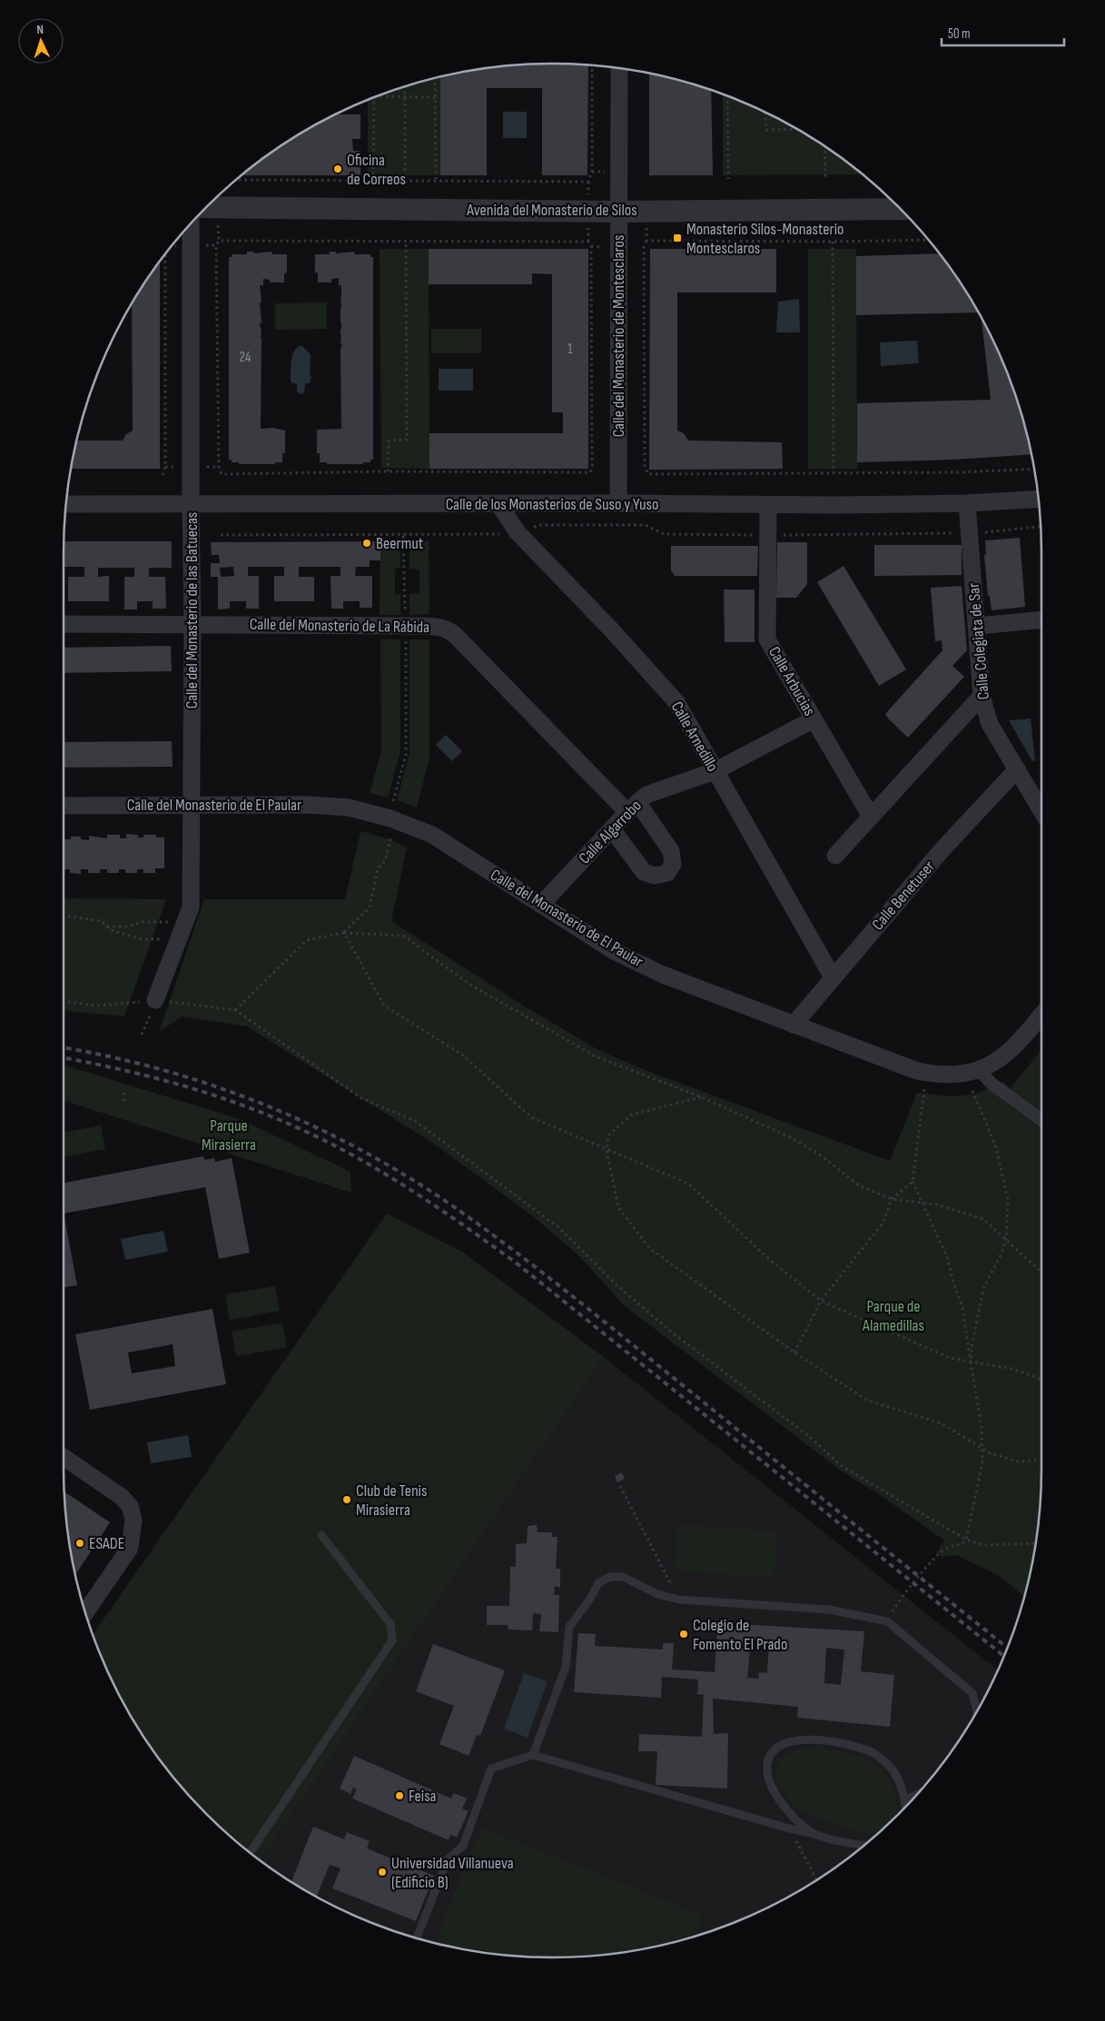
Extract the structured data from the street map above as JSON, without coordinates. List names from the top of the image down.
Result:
{
  "streets": {
    "street": [
      "Avenida del Monasterio de Silos",
      "Calle del Monasterio de Montesclaros",
      "Calle de los Monasterios de Suso y Yuso",
      "Calle del Monasterio de las Batuecas",
      "Calle del Monasterio de La Rábida",
      "Calle Colegiata de Sar",
      "Calle Arbucias",
      "Calle Arnedillo",
      "Calle del Monasterio de El Paular",
      "Calle Algarrobo",
      "Calle Benetuser"
    ]
  },
  "crossings": [
    ["Avenida del Monasterio de Silos", "Calle del Monasterio de Montesclaros"],
    ["Calle del Monasterio de Montesclaros", "Calle de los Monasterios de Suso y Yuso"],
    ["Calle de los Monasterios de Suso y Yuso", "Calle del Monasterio de las Batuecas"],
    ["Calle de los Monasterios de Suso y Yuso", "Calle Colegiata de Sar"],
    ["Calle de los Monasterios de Suso y Yuso", "Calle Arbucias"],
    ["Calle de los Monasterios de Suso y Yuso", "Calle Arnedillo"],
    ["Calle del Monasterio de las Batuecas", "Calle del Monasterio de La Rábida"],
    ["Calle del Monasterio de las Batuecas", "Calle del Monasterio de El Paular"],
    ["Calle del Monasterio de La Rábida", "Calle Algarrobo"],
    ["Calle Colegiata de Sar", "Calle Benetuser"],
    ["Calle Arbucias", "Calle Algarrobo"],
    ["Calle Arnedillo", "Calle Algarrobo"],
    ["Calle Arnedillo", "Calle Benetuser"],
    ["Calle del Monasterio de El Paular", "Calle Algarrobo"],
    ["Calle del Monasterio de El Paular", "Calle Benetuser"]
  ],
  "parks": ["Parque Mirasierra", "Parque de Alamedillas"],
  "places": {
    "other": [
      "Oficina de Correos",
      "Beermut",
      "Club de Tenis Mirasierra",
      "ESADE",
      "Colegio de Fomento El Prado",
      "Feisa",
      "Universidad Villanueva (Edificio B)"
    ],
    "transit": ["Monasterio Silos-Monasterio Montesclaros"]
  },
  "house_numbers": ["1", "24"],
  "scale_bar": "50 m",
  "north": "top"
}
